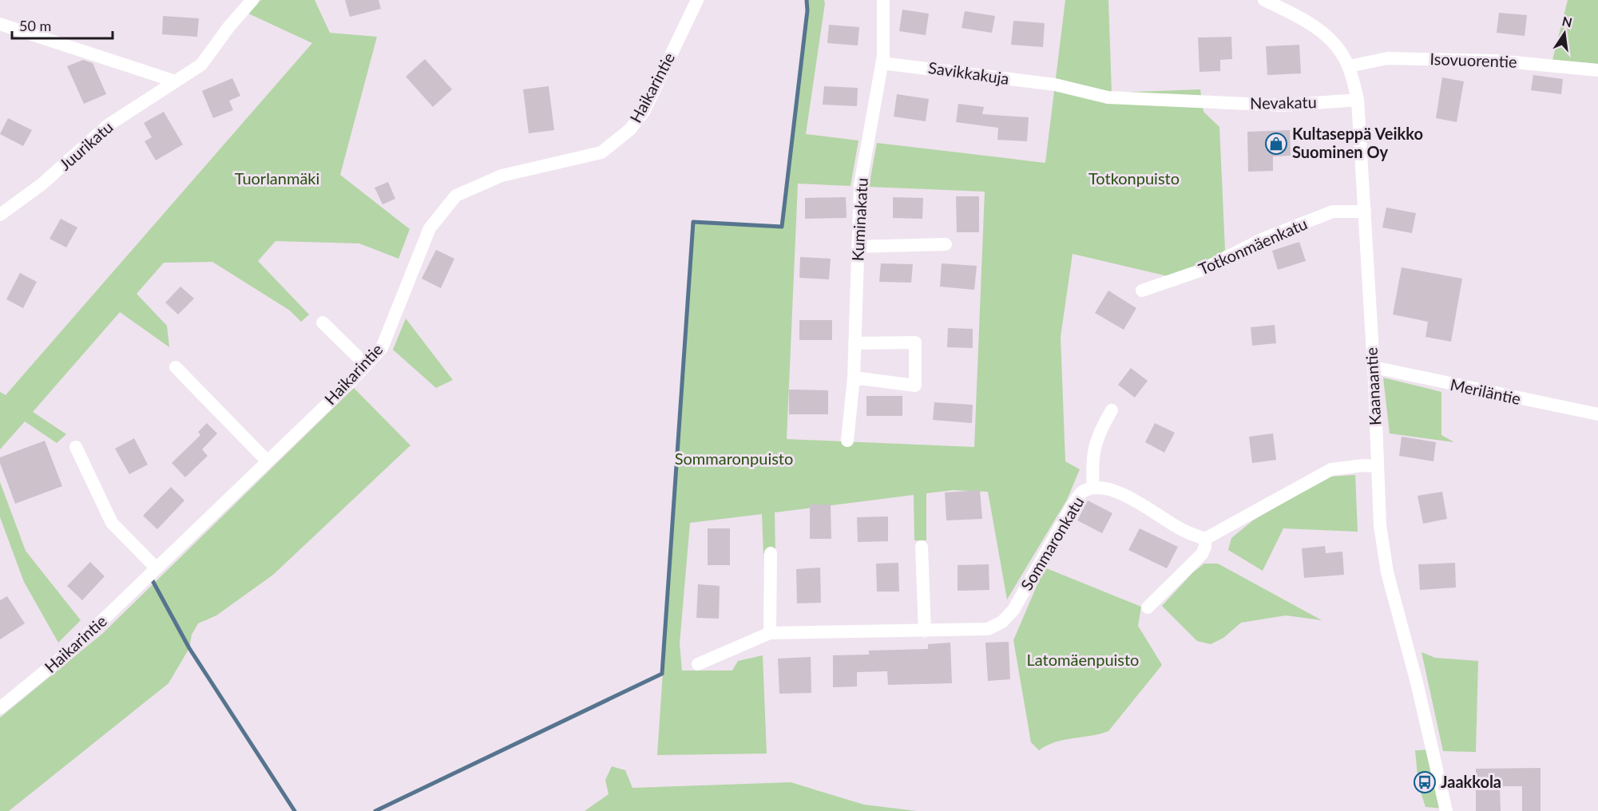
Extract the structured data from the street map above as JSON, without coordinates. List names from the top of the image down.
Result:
{
  "streets": {
    "street": [
      "Isovuorentie",
      "Savikkakuja",
      "Haikarintie",
      "Nevakatu",
      "Juurikatu",
      "Kuminakatu",
      "Totkonmäenkatu",
      "Kaanaantie",
      "Meriläntie",
      "Sommaronkatu"
    ]
  },
  "crossings": [
    ["Isovuorentie", "Kaanaantie"],
    ["Savikkakuja", "Nevakatu"],
    ["Savikkakuja", "Kuminakatu"],
    ["Nevakatu", "Kaanaantie"],
    ["Totkonmäenkatu", "Kaanaantie"],
    ["Kaanaantie", "Meriläntie"]
  ],
  "parks": [
    "Tuorlanmäki",
    "Totkonpuisto",
    "Sommaronpuisto",
    "Latomäenpuisto"
  ],
  "places": {
    "shop": ["Kultaseppä Veikko Suominen Oy"],
    "bus stop": ["Jaakkola"]
  },
  "scale_bar": "50 m",
  "north": "top"
}
